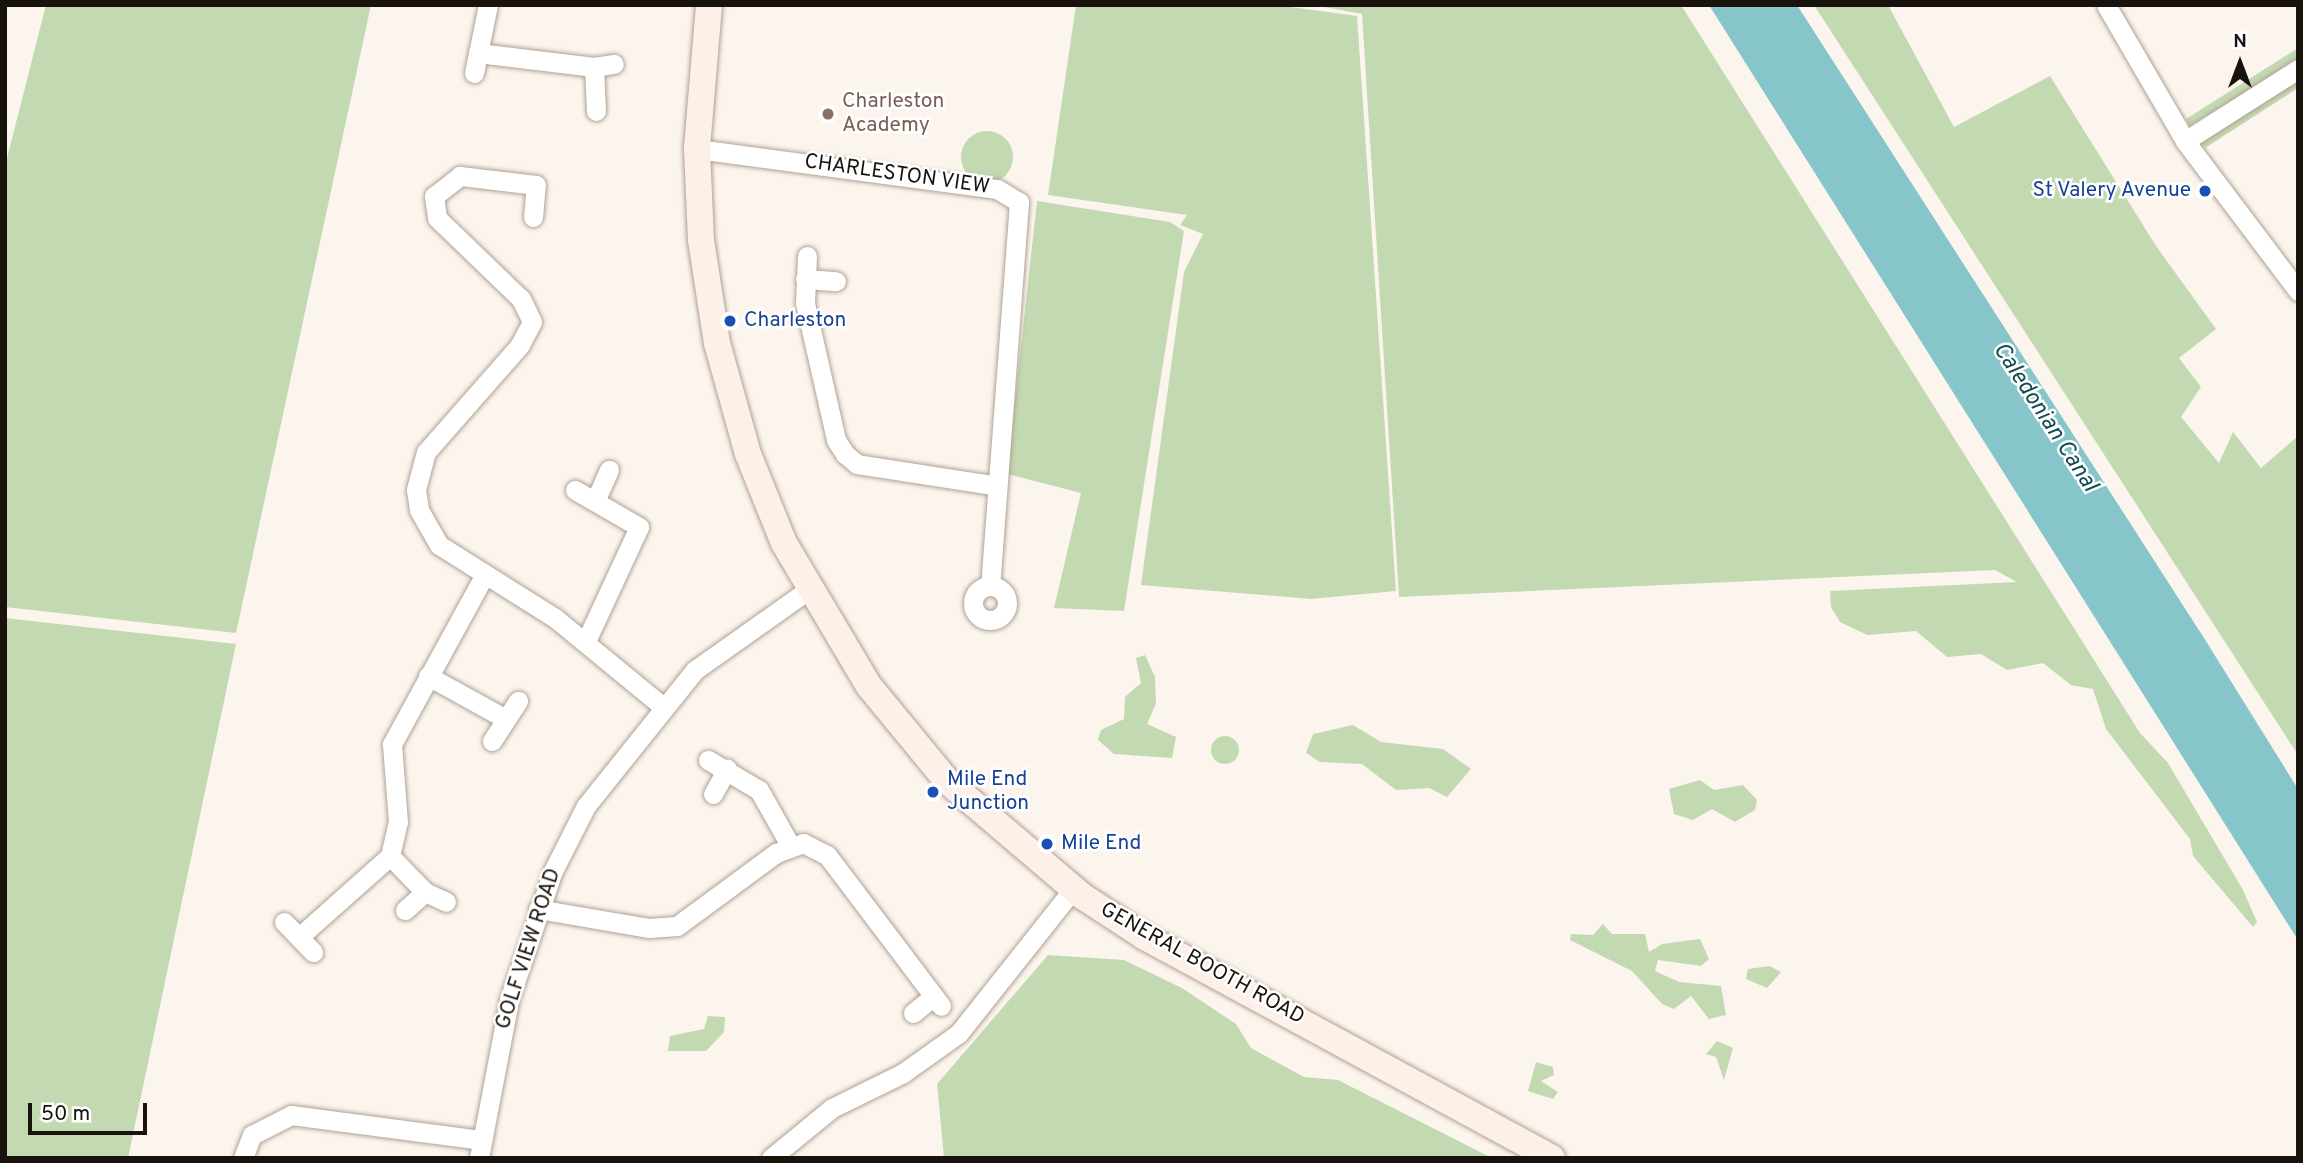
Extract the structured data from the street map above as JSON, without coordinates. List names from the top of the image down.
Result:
{
  "streets": {
    "street": ["CHARLESTON VIEW", "GOLF VIEW ROAD", "GENERAL BOOTH ROAD"]
  },
  "crossings": [
    ["CHARLESTON VIEW", "GENERAL BOOTH ROAD"],
    ["GOLF VIEW ROAD", "GENERAL BOOTH ROAD"]
  ],
  "water": ["Caledonian Canal"],
  "places": [
    "Charleston Academy",
    "St Valery Avenue",
    "Charleston",
    "Mile End Junction",
    "Mile End"
  ],
  "scale_bar": "50 m",
  "north": "top"
}
